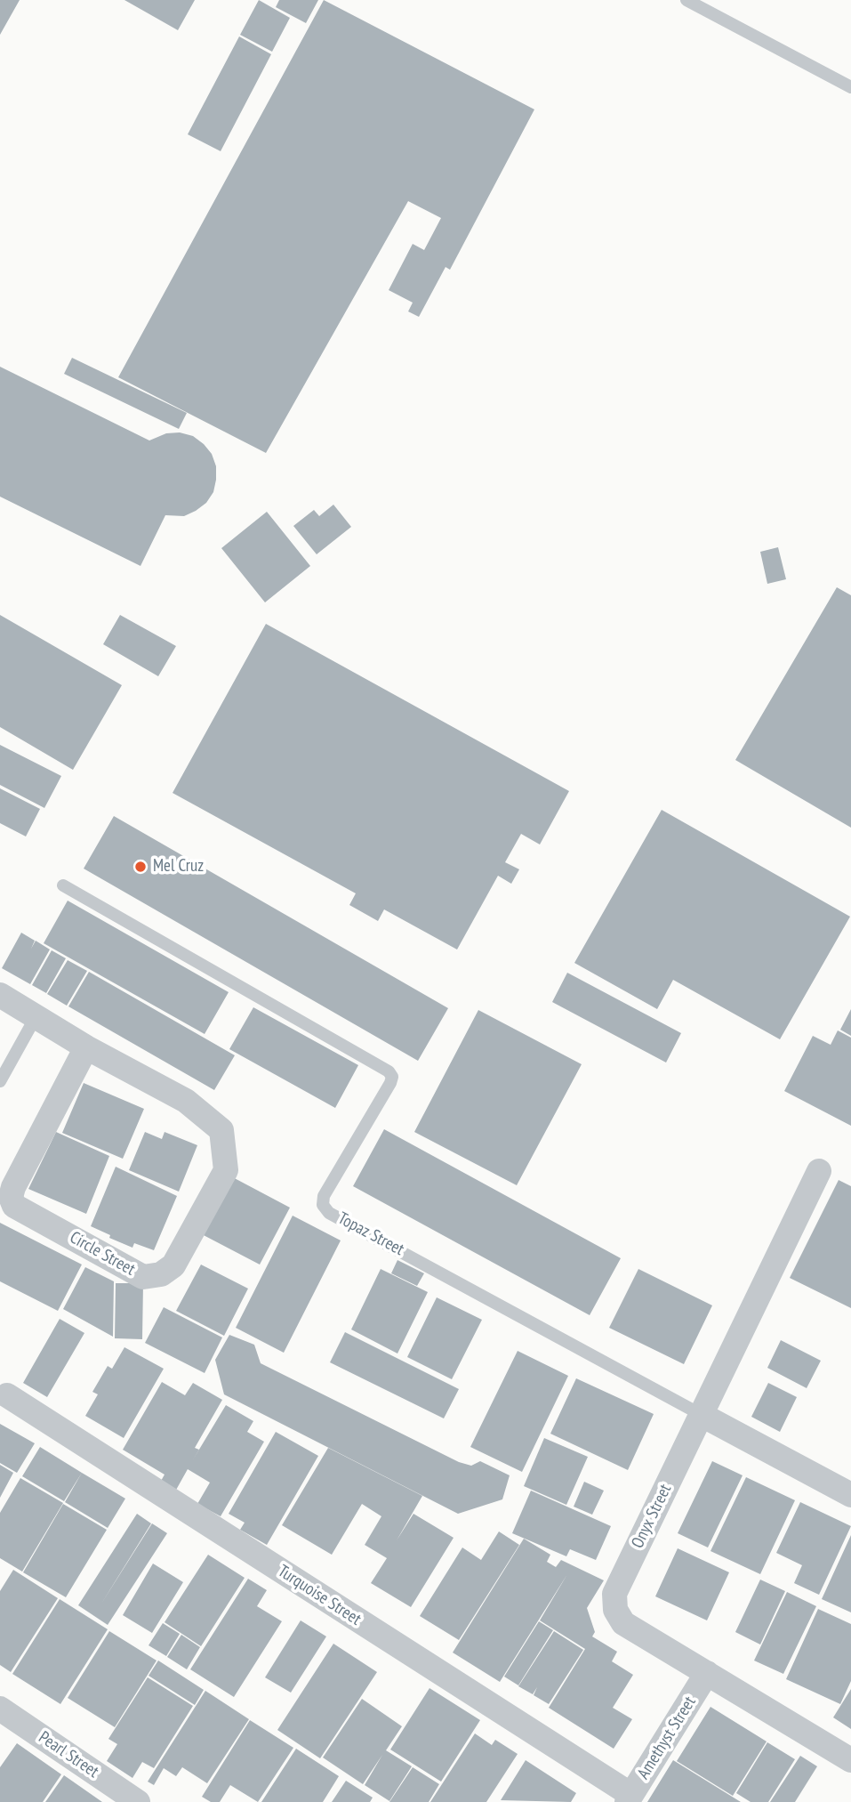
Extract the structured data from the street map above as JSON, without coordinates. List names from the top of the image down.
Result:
{
  "streets": {
    "street": [
      "Topaz Street",
      "Circle Street",
      "Onyx Street",
      "Turquoise Street",
      "Amethyst Street",
      "Pearl Street"
    ]
  },
  "crossings": [
    ["Topaz Street", "Onyx Street"],
    ["Onyx Street", "Amethyst Street"],
    ["Turquoise Street", "Amethyst Street"]
  ],
  "places": ["Mel Cruz"]
}
